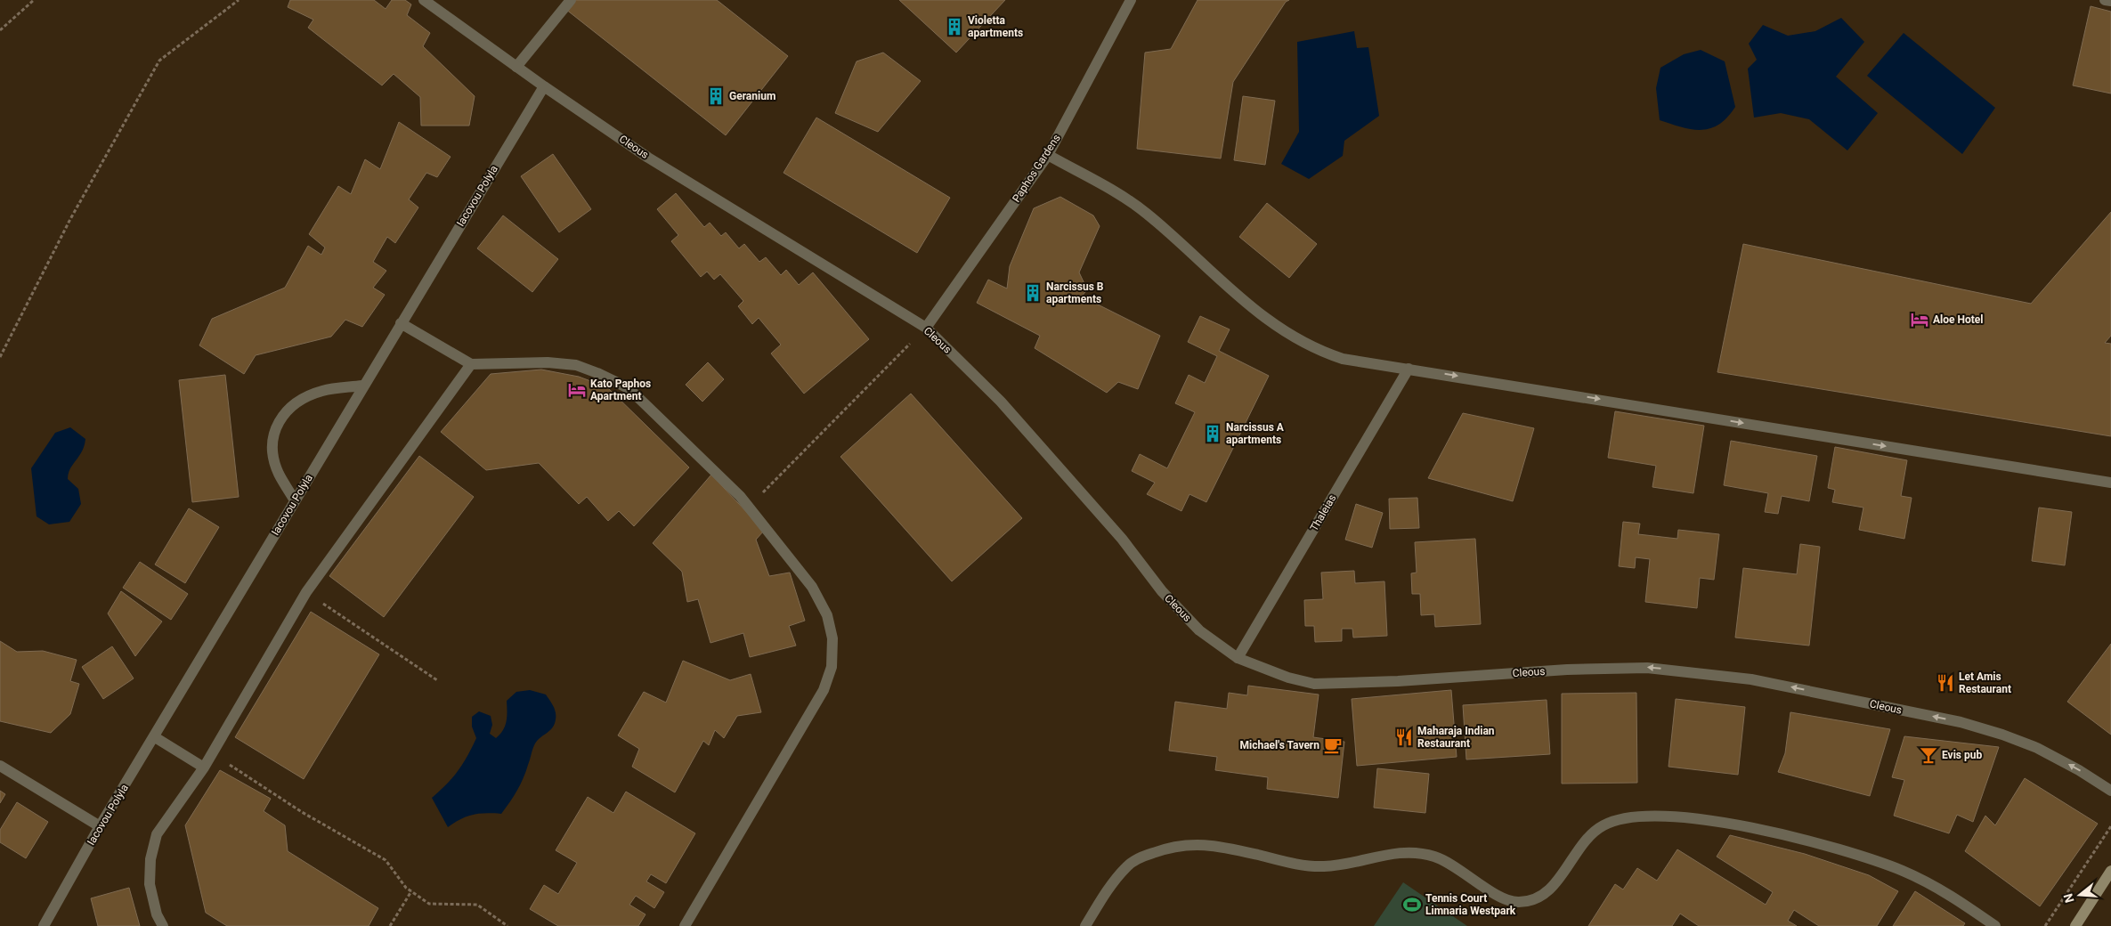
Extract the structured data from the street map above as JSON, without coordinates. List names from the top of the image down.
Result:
{
  "streets": {
    "street": [
      "Cleous",
      "Paphos Gardens",
      "Iacovou Polyla",
      "Thaleias"
    ]
  },
  "crossings": [
    ["Cleous", "Paphos Gardens"],
    ["Cleous", "Iacovou Polyla"],
    ["Cleous", "Thaleias"]
  ],
  "one_way": ["Cleous"],
  "places": {
    "building": [
      "Violetta apartments",
      "Geranium",
      "Narcissus B apartments",
      "Narcissus A apartments"
    ],
    "hotel": ["Aloe Hotel", "Kato Paphos Apartment"],
    "restaurant": ["Let Amis Restaurant", "Maharaja Indian Restaurant"],
    "cafe": ["Michael's Tavern"],
    "bar": ["Evis pub"],
    "sports": ["Tennis Court Limnaria Westpark"]
  },
  "north": "left"
}
